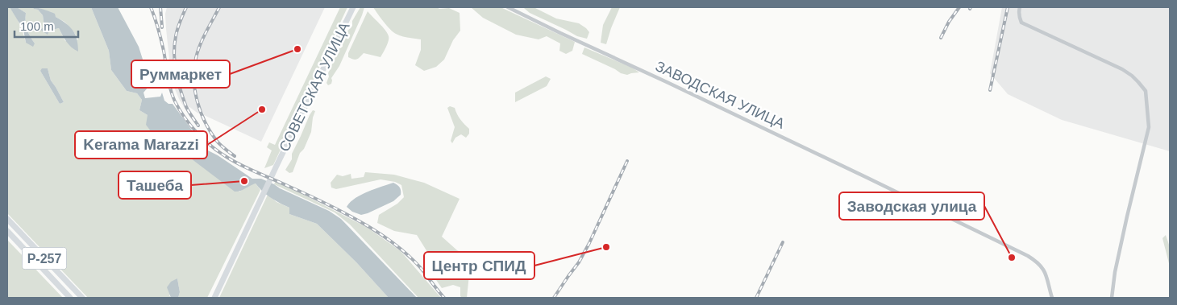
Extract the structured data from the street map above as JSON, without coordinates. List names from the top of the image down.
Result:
{
  "streets": {
    "main road": ["СОВЕТСКАЯ УЛИЦА", "Р-257"],
    "street": ["ЗАВОДСКАЯ УЛИЦА"]
  },
  "places": [
    "Руммаркет",
    "Kerama Marazzi",
    "Ташеба",
    "Центр СПИД",
    "Заводская улица"
  ],
  "scale_bar": "100 m"
}
